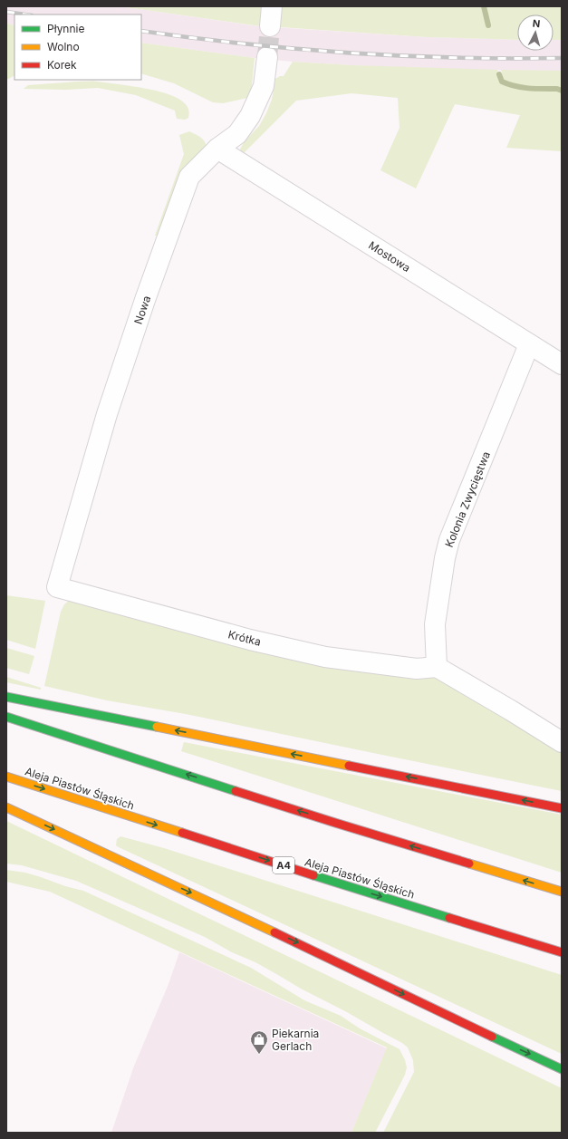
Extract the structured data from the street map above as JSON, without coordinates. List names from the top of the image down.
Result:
{
  "streets": {
    "highway": ["Aleja Piastów Śląskich", "A4"],
    "street": [
      "Mostowa",
      "Nowa",
      "Kolonia Zwycięstwa",
      "Krótka"
    ]
  },
  "crossings": [
    ["Mostowa", "Nowa"],
    ["Mostowa", "Kolonia Zwycięstwa"],
    ["Nowa", "Krótka"],
    ["Kolonia Zwycięstwa", "Krótka"]
  ],
  "places": {
    "shop": ["Piekarnia Gerlach"]
  },
  "legend": ["Płynnie", "Wolno", "Korek"],
  "north": "top"
}
